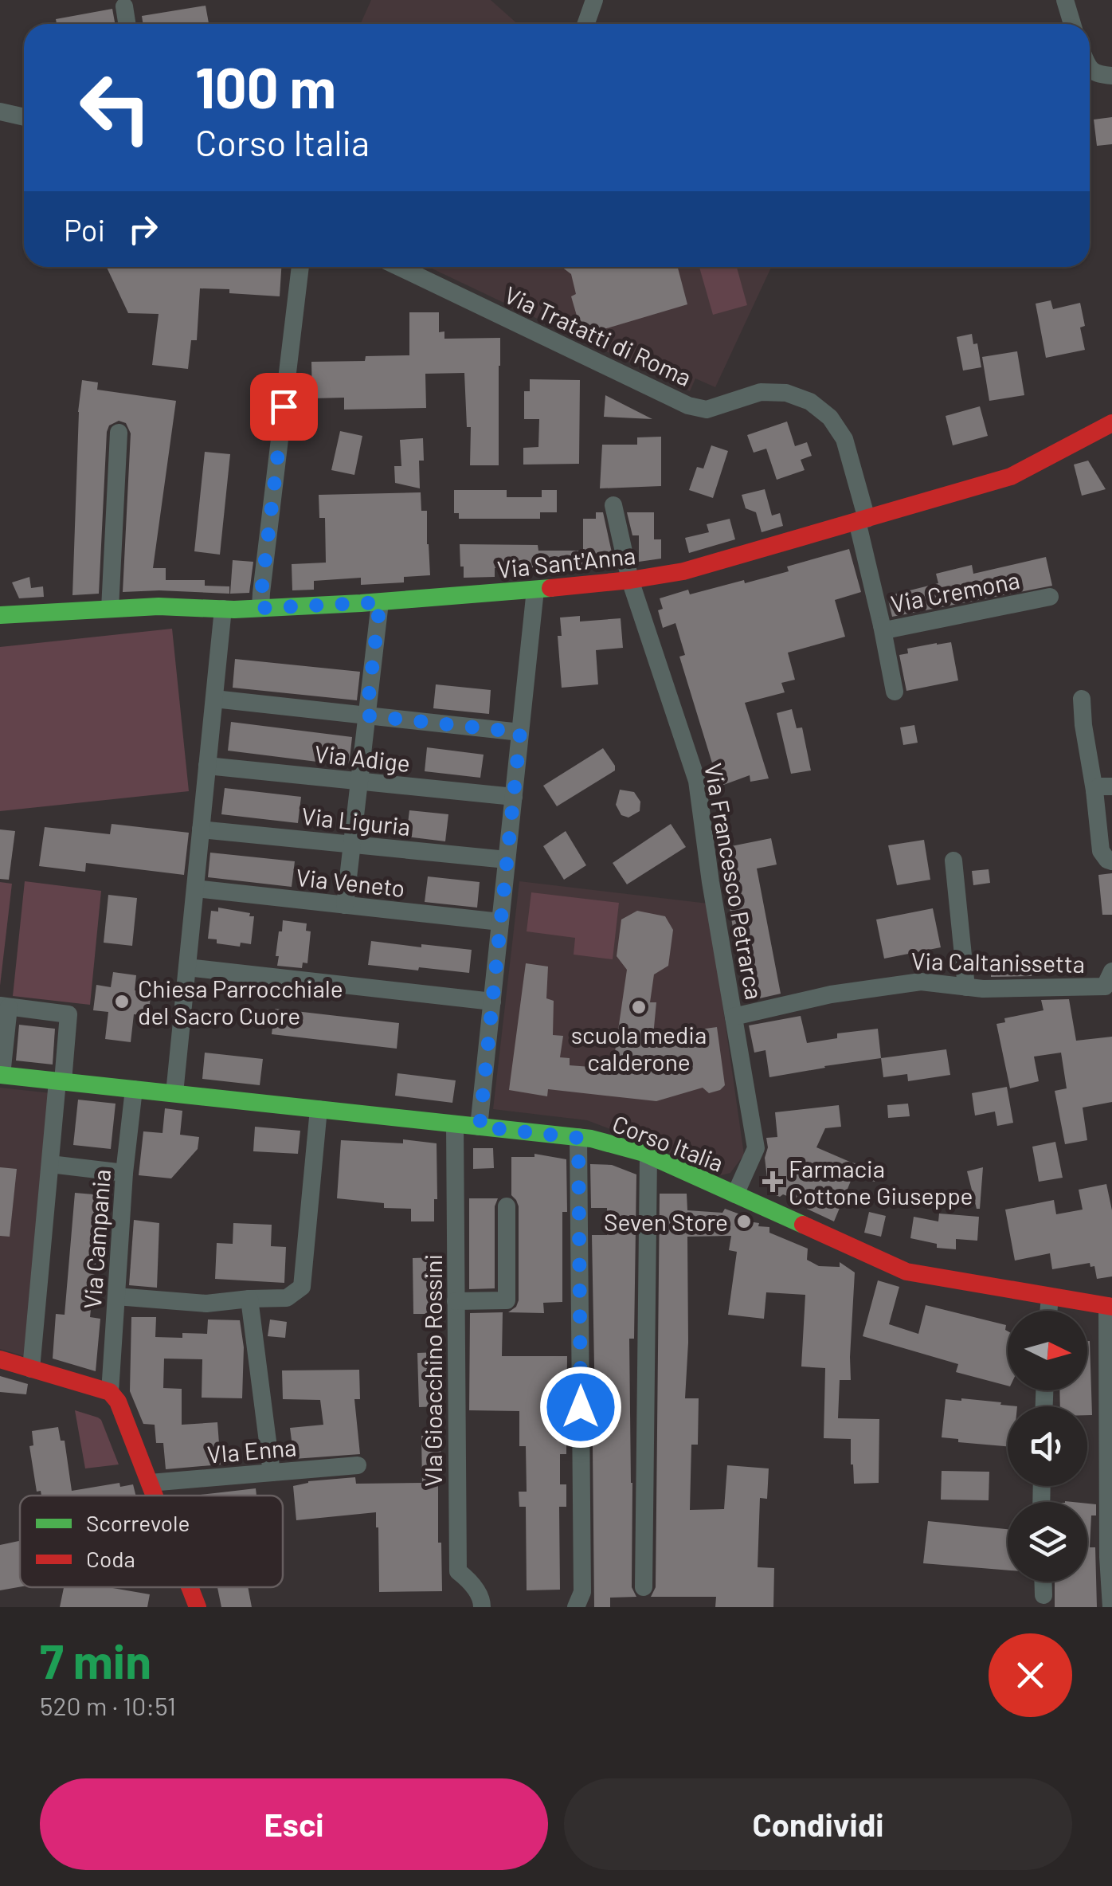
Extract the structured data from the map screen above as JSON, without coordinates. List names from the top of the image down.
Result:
{
  "streets": {
    "street": [
      "Via Tratatti di Roma",
      "Via Sant'Anna",
      "Via Cremona",
      "Via Adige",
      "Via Liguria",
      "Via Francesco Petrarca",
      "Via Veneto",
      "Via Caltanissetta",
      "Corso Italia",
      "Via Campania",
      "VIa Gioacchino Rossini",
      "VIa Enna"
    ]
  },
  "crossings": [
    ["Via Tratatti di Roma", "Via Sant'Anna"],
    ["Via Tratatti di Roma", "Via Cremona"],
    ["Via Sant'Anna", "Via Cremona"],
    ["Via Sant'Anna", "Via Francesco Petrarca"],
    ["Via Francesco Petrarca", "Via Caltanissetta"],
    ["Via Francesco Petrarca", "Corso Italia"],
    ["Corso Italia", "Via Campania"],
    ["Corso Italia", "VIa Gioacchino Rossini"]
  ],
  "places": {
    "other": ["Chiesa Parrocchiale del Sacro Cuore", "scuola media calderone", "Seven Store"],
    "health": ["Farmacia Cottone Giuseppe"]
  },
  "legend": ["Scorrevole", "Coda"],
  "north": "right",
  "page": {
    "turn": ["100 m", "Corso Italia"],
    "then": "Poi",
    "heading": ["7 min", "520 m · 10:51"],
    "buttons": ["Esci", "Condividi"]
  }
}
